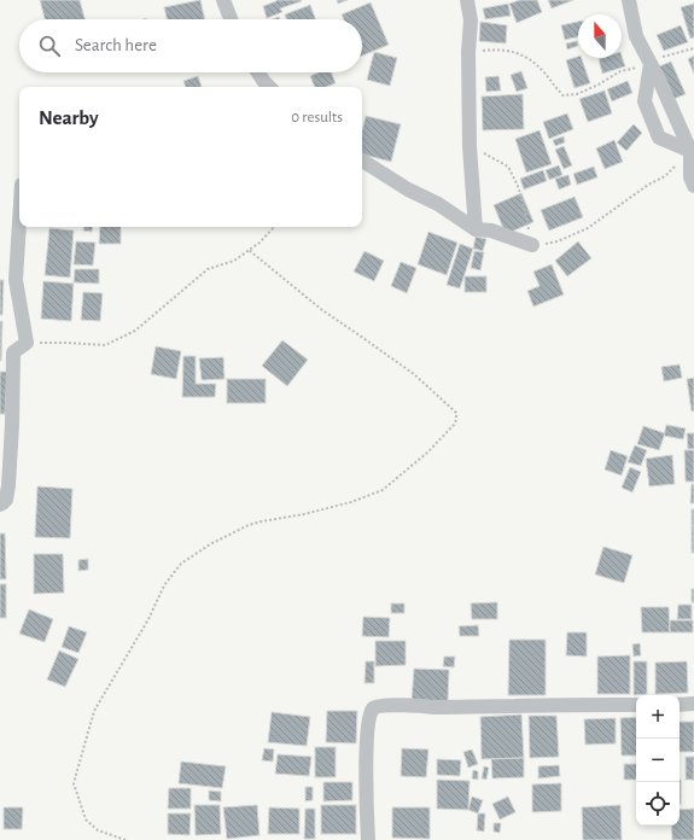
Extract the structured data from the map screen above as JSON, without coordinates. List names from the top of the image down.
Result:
{
  "north": "top",
  "page": {
    "search": "Search here",
    "heading": ["Nearby", "0 results"],
    "map_buttons": ["+", "−"]
  }
}
